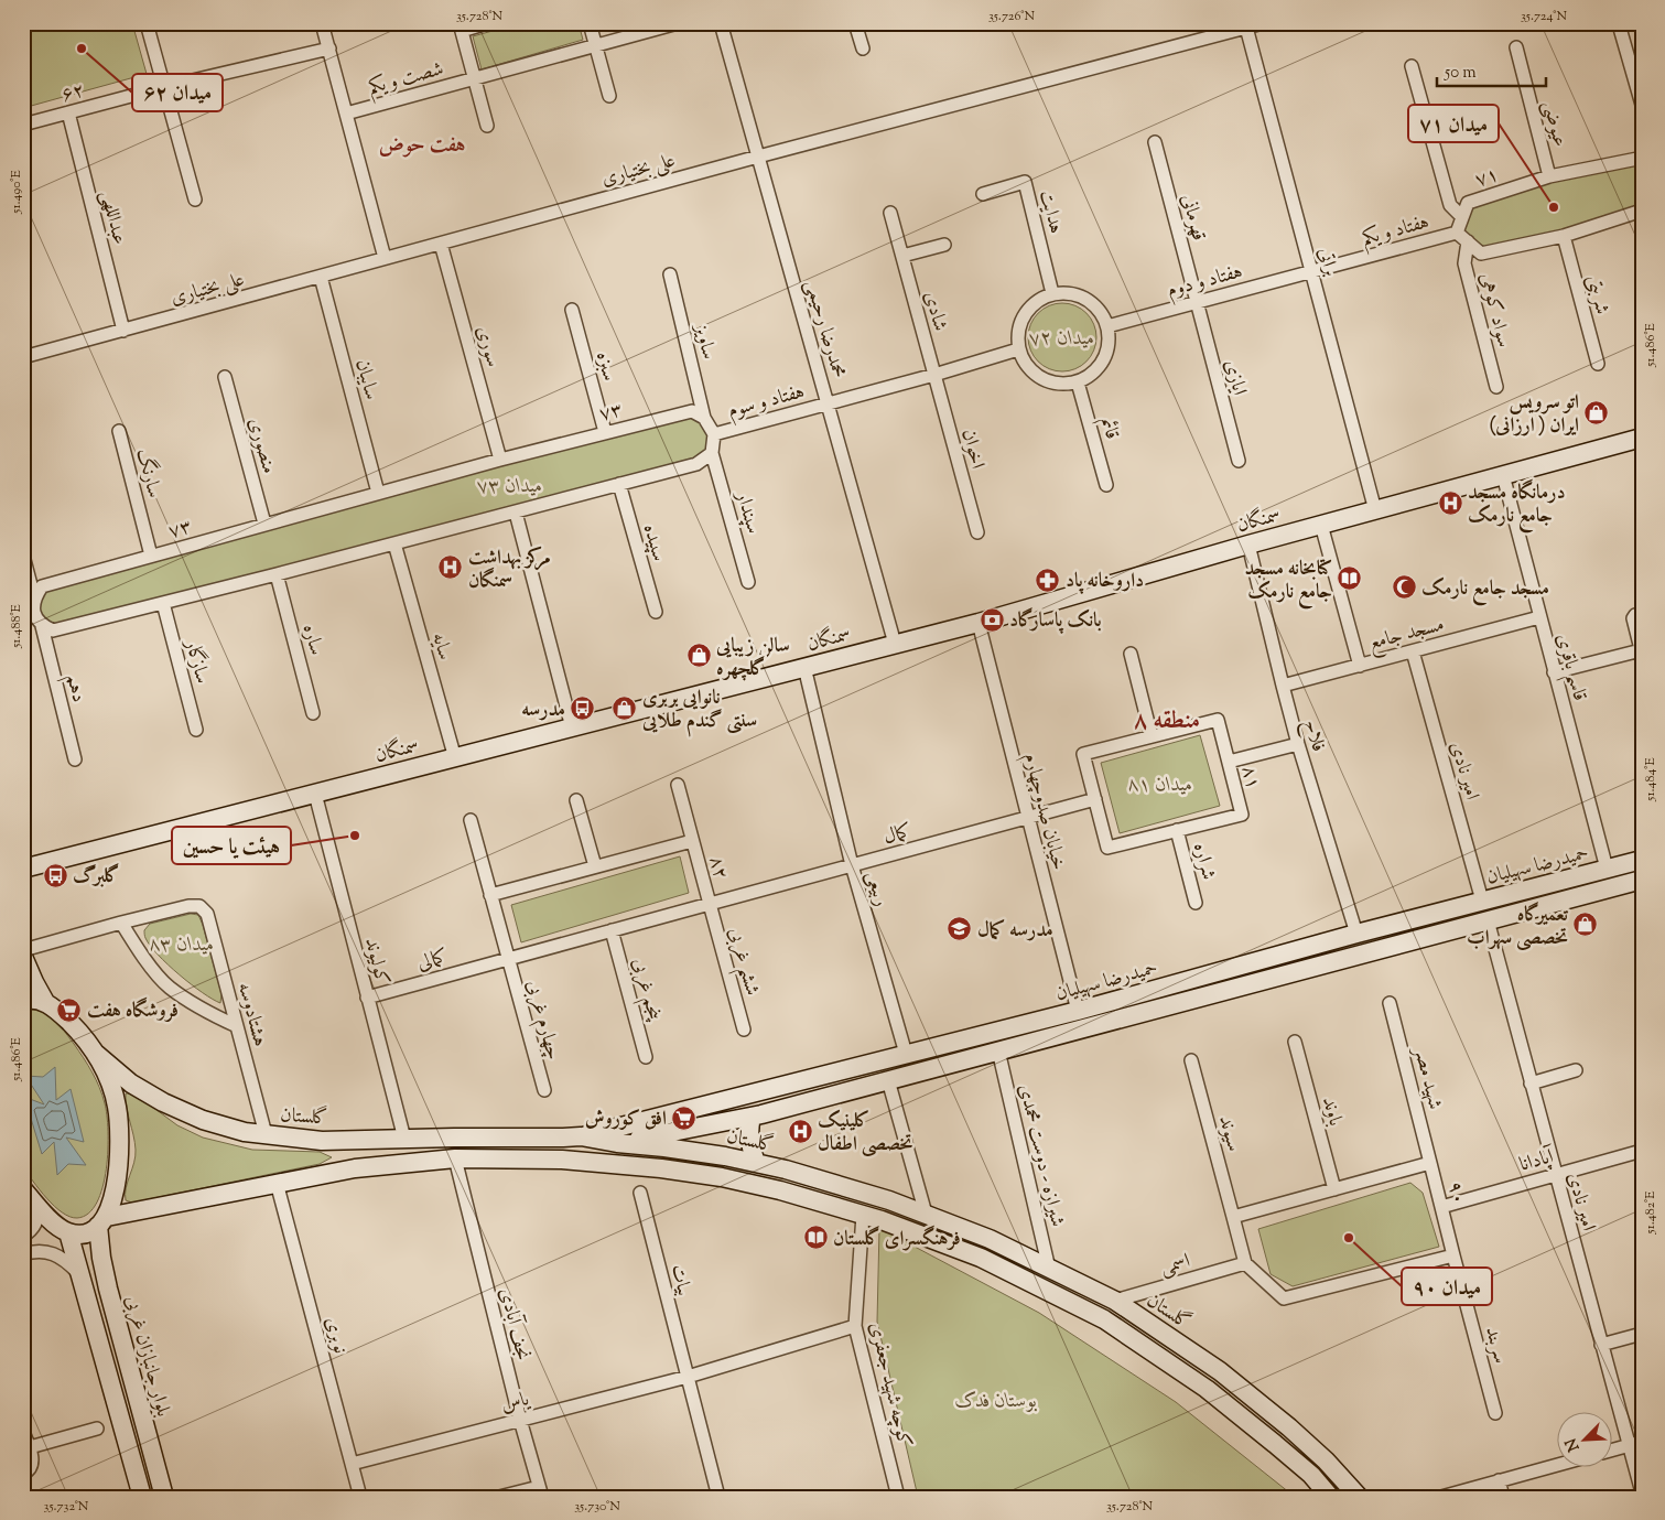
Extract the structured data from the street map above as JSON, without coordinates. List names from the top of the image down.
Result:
{
  "streets": {
    "main road": [
      "سمنگان",
      "حمیدرضا سهیلیان",
      "گلستان",
      "بلوار جانبازان غربی"
    ],
    "street": [
      "شصت و یکم",
      "۶۲",
      "عیوضی",
      "علی بختیاری",
      "۷۱",
      "هدایت",
      "عبداللهی",
      "قهرمانی",
      "هفتاد و یکم",
      "براتی",
      "هفتاد و دوم",
      "شربتی",
      "سواد کوهی",
      "شادی",
      "محمدرضا رحیمی",
      "ساویز",
      "سوری",
      "سبزه",
      "ایازی",
      "سایبان",
      "هفتاد و سوم",
      "۷۳",
      "قائم",
      "منصوری",
      "اخوان",
      "سارنگ",
      "سپندار",
      "سپیده",
      "مسجد جامع",
      "ساره",
      "سایه",
      "سازگار",
      "قاسم باقری",
      "دهم",
      "فلاح",
      "امیر نادی",
      "۸۱",
      "خیابان صدوچهارم",
      "کمال",
      "شراره",
      "۸۲",
      "ربیعی",
      "کمالی",
      "کولیوند",
      "ششم غربی",
      "پنجم غربی",
      "هشتادوسه",
      "چهارم غربی",
      "شهید مصر",
      "باوند",
      "سیوند",
      "شیرازه - دوست محمدی",
      "آپادانا",
      "۹۰",
      "اسمی",
      "بیات",
      "نجف آبادی",
      "نوبری",
      "سربند",
      "کوچه شهید جعفری",
      "یاس"
    ]
  },
  "crossings": [
    ["۶۲", "عبداللهی"],
    ["عیوضی", "۷۱"],
    ["علی بختیاری", "عبداللهی"],
    ["علی بختیاری", "براتی"],
    ["علی بختیاری", "محمدرضا رحیمی"],
    ["علی بختیاری", "سوری"],
    ["علی بختیاری", "سایبان"],
    ["۷۱", "هفتاد و یکم"],
    ["هدایت", "هفتاد و دوم"],
    ["هدایت", "قائم"],
    ["قهرمانی", "هفتاد و دوم"],
    ["قهرمانی", "ایازی"],
    ["هفتاد و یکم", "براتی"],
    ["هفتاد و یکم", "هفتاد و دوم"],
    ["براتی", "هفتاد و دوم"],
    ["براتی", "سمنگان"],
    ["هفتاد و دوم", "ایازی"],
    ["هفتاد و دوم", "قائم"],
    ["شادی", "اخوان"],
    ["محمدرضا رحیمی", "هفتاد و سوم"],
    ["محمدرضا رحیمی", "سمنگان"],
    ["ساویز", "۷۳"],
    ["سوری", "۷۳"],
    ["سبزه", "۷۳"],
    ["سایبان", "۷۳"],
    ["۷۳", "منصوری"],
    ["۷۳", "سارنگ"],
    ["سمنگان", "سایه"],
    ["سمنگان", "قاسم باقری"],
    ["سمنگان", "فلاح"],
    ["سمنگان", "خیابان صدوچهارم"],
    ["سمنگان", "ربیعی"],
    ["سمنگان", "کولیوند"],
    ["مسجد جامع", "قاسم باقری"],
    ["مسجد جامع", "فلاح"],
    ["مسجد جامع", "امیر نادی"],
    ["قاسم باقری", "حمیدرضا سهیلیان"],
    ["فلاح", "حمیدرضا سهیلیان"],
    ["امیر نادی", "حمیدرضا سهیلیان"],
    ["امیر نادی", "آپادانا"],
    ["۸۱", "کمال"],
    ["۸۱", "شراره"],
    ["خیابان صدوچهارم", "کمال"],
    ["خیابان صدوچهارم", "حمیدرضا سهیلیان"],
    ["کمال", "۸۲"],
    ["کمال", "ربیعی"],
    ["کمال", "ششم غربی"],
    ["حمیدرضا سهیلیان", "ربیعی"],
    ["حمیدرضا سهیلیان", "گلستان"],
    ["حمیدرضا سهیلیان", "شیرازه - دوست محمدی"],
    ["۸۲", "کمالی"],
    ["۸۲", "ششم غربی"],
    ["۸۲", "پنجم غربی"],
    ["۸۲", "چهارم غربی"],
    ["کمالی", "کولیوند"],
    ["کمالی", "چهارم غربی"],
    ["کولیوند", "گلستان"],
    ["هشتادوسه", "گلستان"],
    ["شهید مصر", "۹۰"],
    ["باوند", "۹۰"],
    ["گلستان", "شیرازه - دوست محمدی"],
    ["گلستان", "اسمی"],
    ["سیوند", "۹۰"],
    ["آپادانا", "۹۰"],
    ["۹۰", "سربند"],
    ["بیات", "یاس"],
    ["نجف آبادی", "یاس"],
    ["نوبری", "یاس"]
  ],
  "districts": ["هفت حوض", "منطقه ۸"],
  "parks": [
    "میدان ۷۲",
    "میدان ۷۳",
    "میدان ۸۱",
    "میدان ۸۳",
    "بوستان فدک"
  ],
  "places": {
    "other": [
      "میدان ۶۲",
      "میدان ۷۱",
      "هیئت یا حسین",
      "میدان ۹۰"
    ],
    "shop": [
      "اتو سرویس ایران ( ارزانی)",
      "سالن زیبایی گلچهره",
      "نانوایی بربری سنتی گندم طلایی",
      "تعمیرگاه تخصصی سهراب"
    ],
    "hospital": ["درمانگاه مسجد جامع نارمک", "مرکز بهداشت سمنگان", "کلینیک تخصصی اطفال"],
    "library": ["کتابخانه مسجد جامع نارمک", "فرهنگسرای گلستان"],
    "pharmacy": ["داروخانه پاد"],
    "mosque": ["مسجد جامع نارمک"],
    "bank": ["بانک پاسارگاد"],
    "bus stop": ["مدرسه", "گلبرگ"],
    "school or university": ["مدرسه کمال"],
    "supermarket": ["فروشگاه هفت", "افق کوروش"]
  },
  "scale_bar": "50 m",
  "north": "bottom left",
  "coordinates": [
    "35.728°N",
    "35.726°N",
    "35.724°N",
    "51.490°E",
    "51.486°E",
    "51.488°E",
    "51.484°E",
    "51.482°E",
    "35.732°N",
    "35.730°N"
  ]
}
